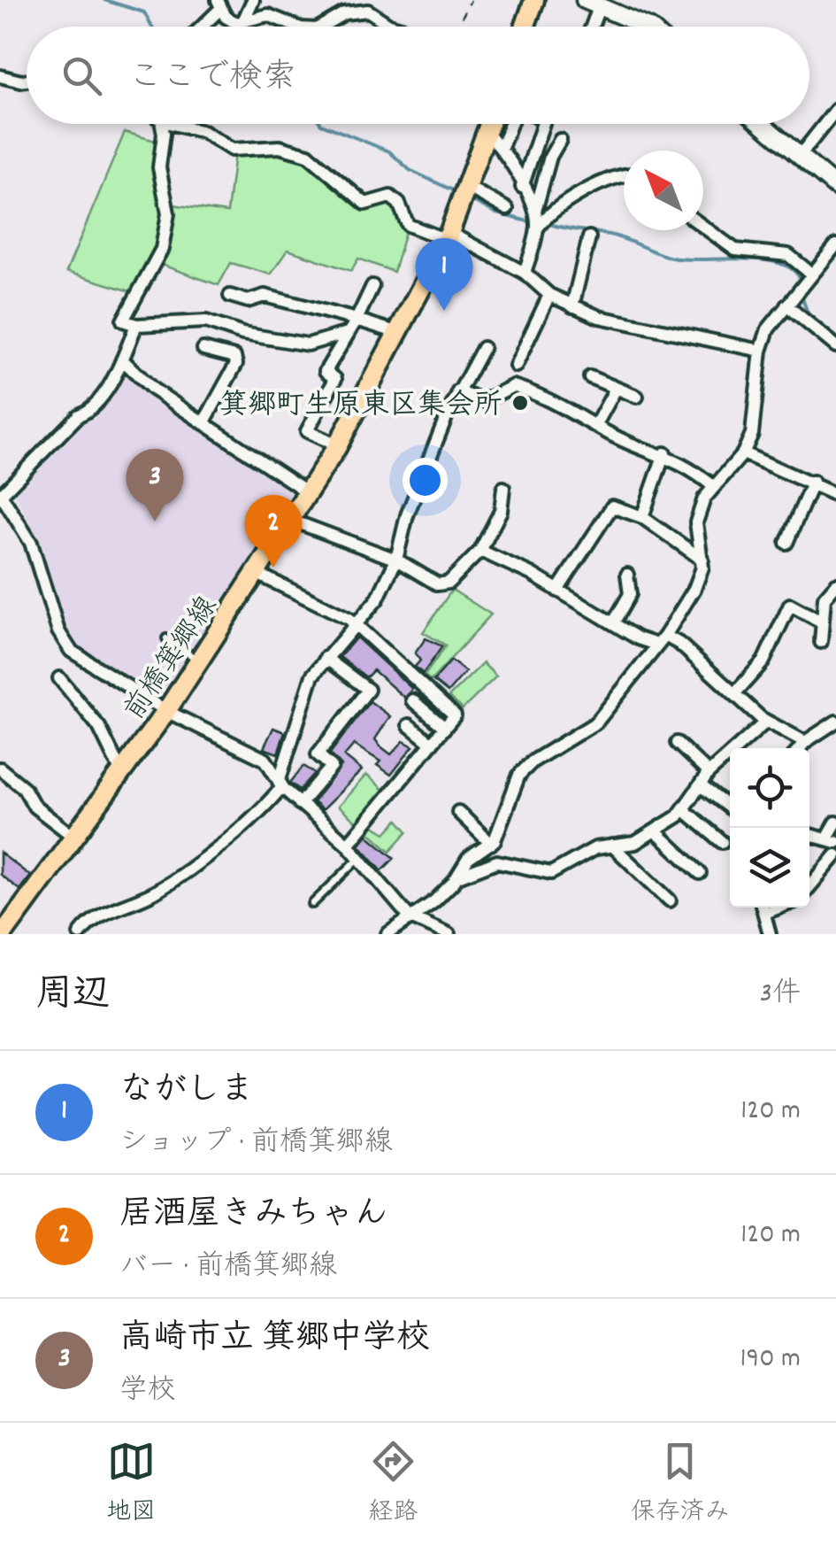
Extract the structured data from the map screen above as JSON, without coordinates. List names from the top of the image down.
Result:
{
  "streets": {
    "main road": ["前橋箕郷線"]
  },
  "places": ["箕郷町生原東区集会所"],
  "north": "top left",
  "page": {
    "search": "ここで検索",
    "pins": ["1", "3", "2"],
    "heading": ["周辺", "3件"],
    "list": [
      {
        "mark": "1",
        "name": "ながしま",
        "note": "ショップ · 前橋箕郷線",
        "value": "120 m"
      },
      {
        "mark": "2",
        "name": "居酒屋きみちゃん",
        "note": "バー · 前橋箕郷線",
        "value": "120 m"
      },
      {
        "mark": "3",
        "name": "高崎市立 箕郷中学校",
        "note": "学校",
        "value": "190 m"
      }
    ],
    "nav": ["地図", "経路", "保存済み"]
  }
}
